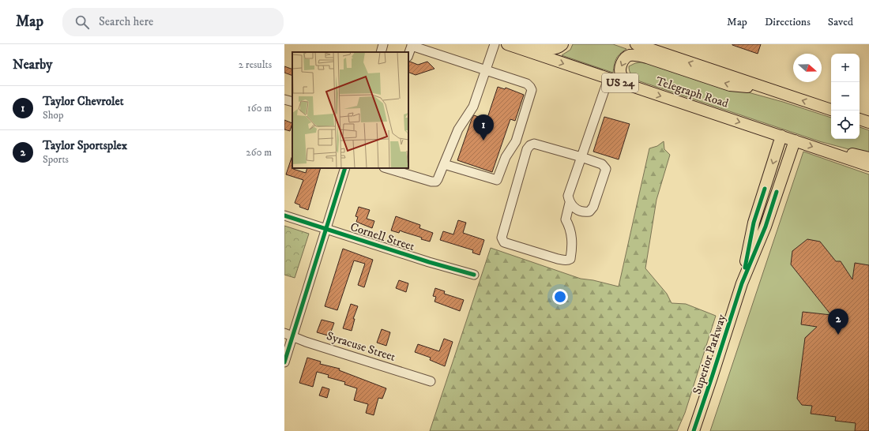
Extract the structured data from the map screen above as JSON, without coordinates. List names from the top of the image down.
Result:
{
  "streets": {
    "main road": ["US 24", "Telegraph Road", "Superior Parkway"],
    "street": ["Cornell Street", "Syracuse Street"]
  },
  "crossings": [
    ["Telegraph Road", "Superior Parkway"]
  ],
  "north": "right",
  "page": {
    "header": "Map",
    "search": "Search here",
    "nav": ["Map", "Directions", "Saved"],
    "heading": ["Nearby", "2 results"],
    "map_buttons": ["+", "−"],
    "list": [
      {
        "mark": "1",
        "name": "Taylor Chevrolet",
        "note": "Shop",
        "value": "160 m"
      },
      {
        "mark": "2",
        "name": "Taylor Sportsplex",
        "note": "Sports",
        "value": "260 m"
      }
    ],
    "pins": ["1", "2"]
  }
}
